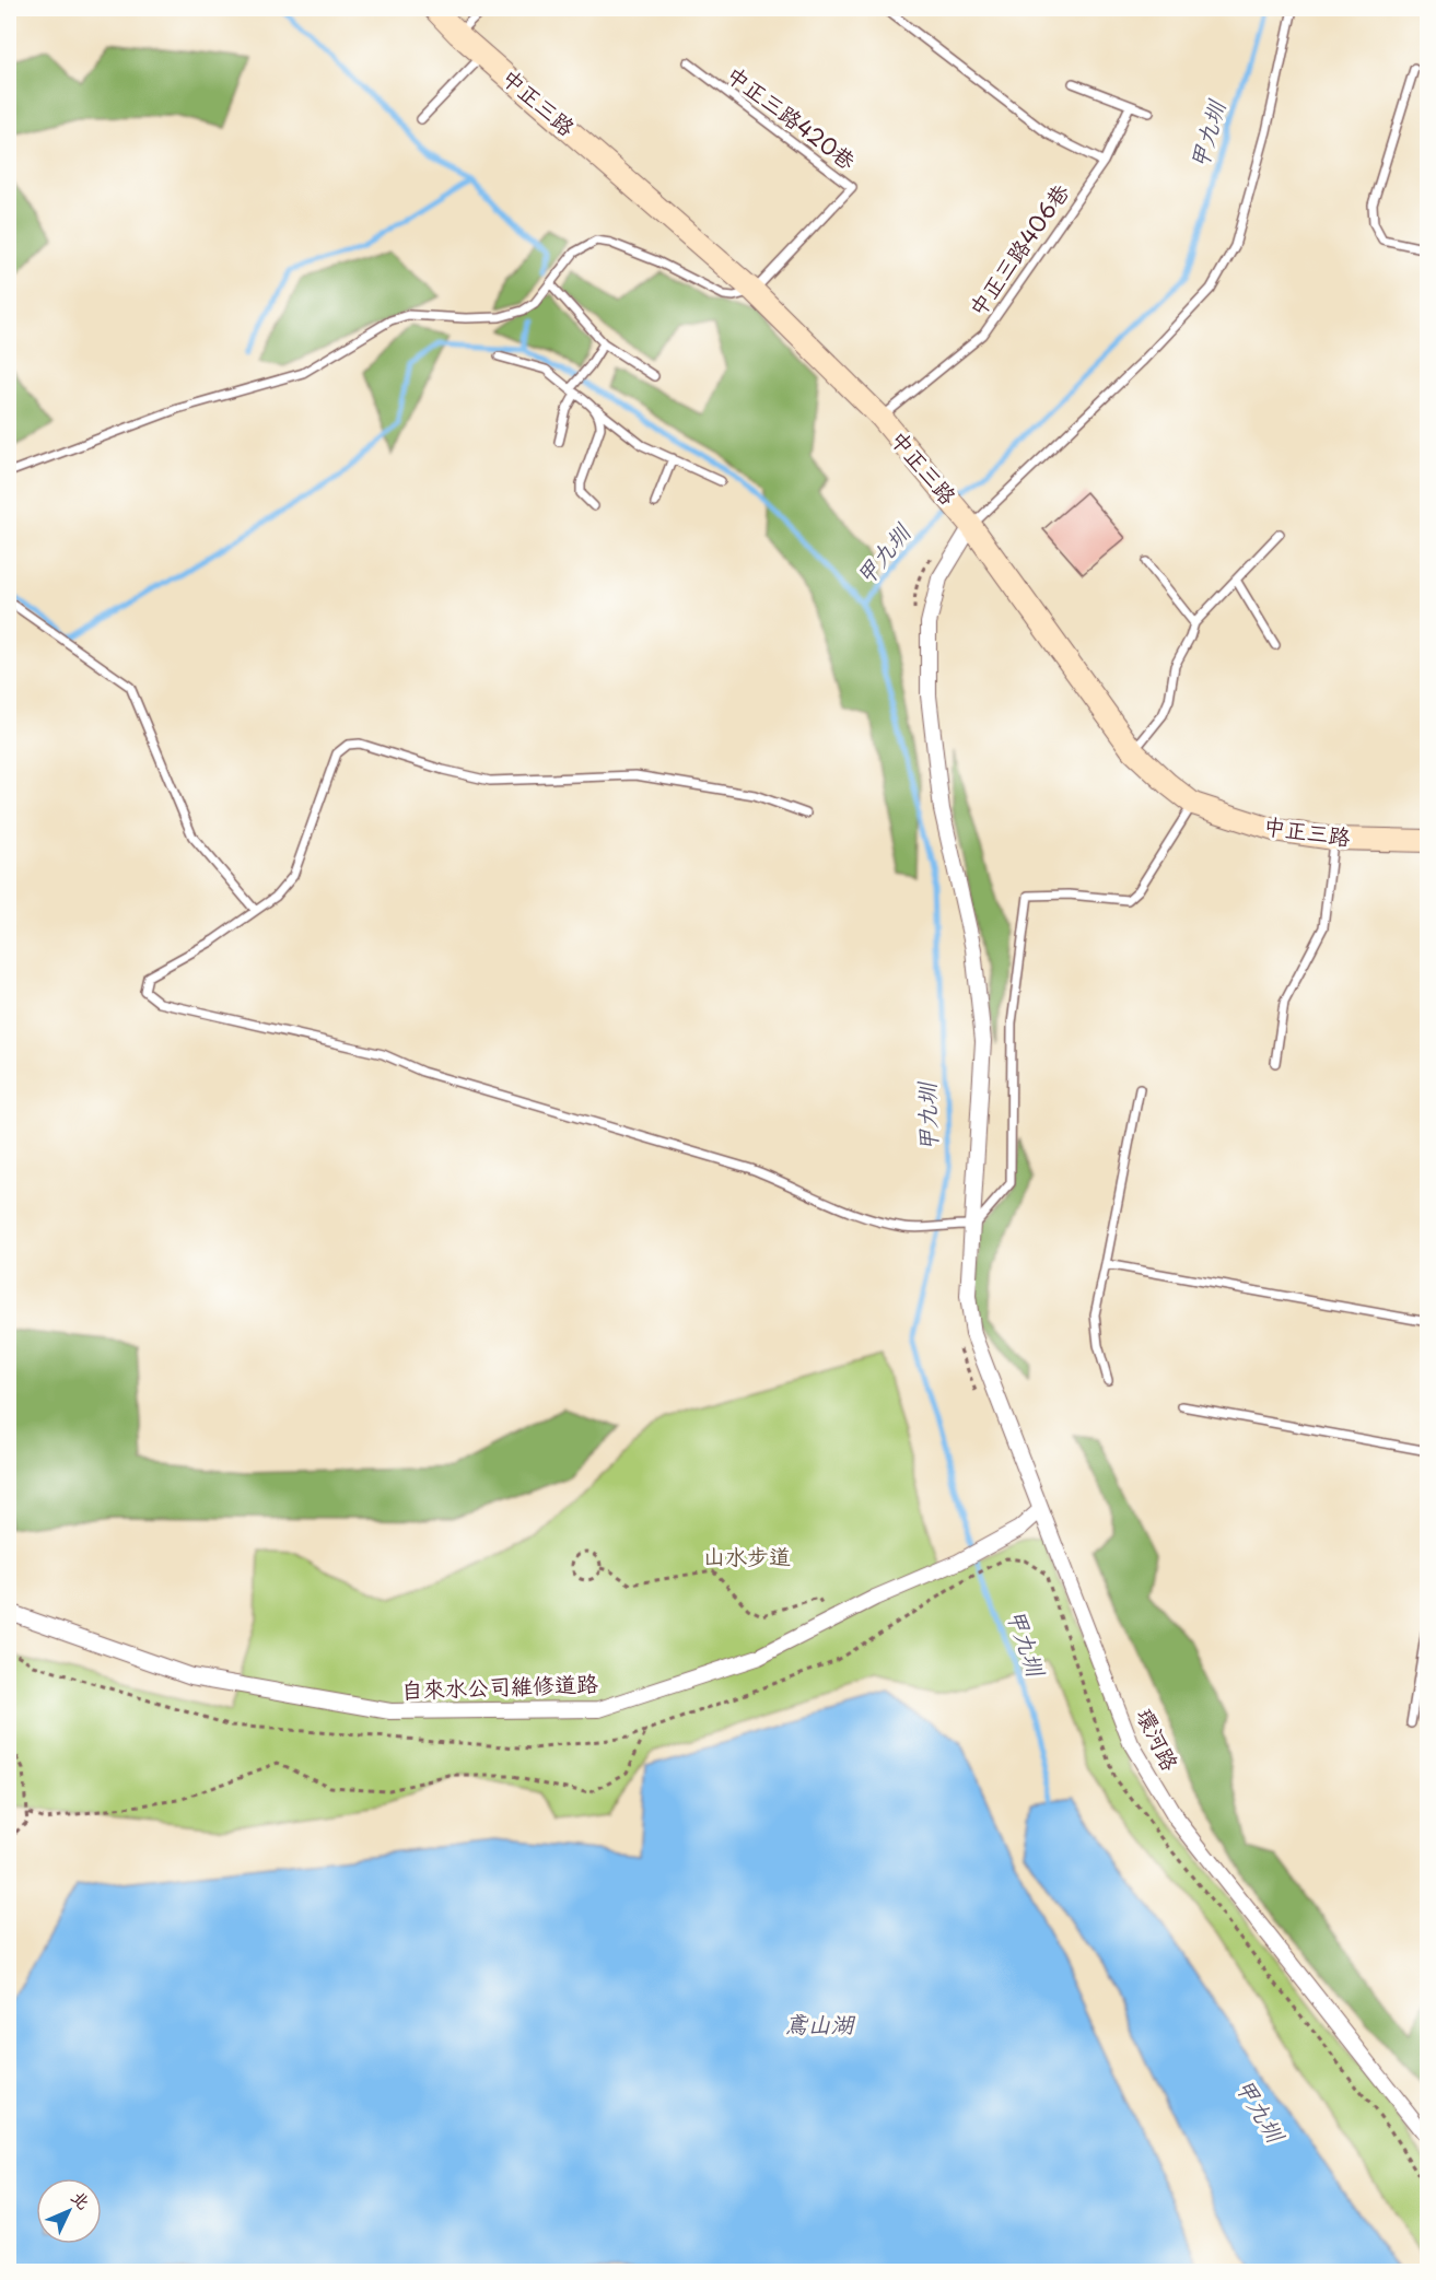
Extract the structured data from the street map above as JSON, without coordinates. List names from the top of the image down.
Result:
{
  "streets": {
    "street": ["中正三路", "自來水公司維修道路", "環河路"],
    "lane": ["中正三路420巷", "中正三路406巷"]
  },
  "crossings": [
    ["中正三路", "中正三路420巷"],
    ["中正三路", "中正三路406巷"],
    ["中正三路", "環河路"],
    ["自來水公司維修道路", "環河路"]
  ],
  "water": ["甲九圳", "鳶山湖"],
  "parks": ["山水步道"],
  "north": "top right"
}
